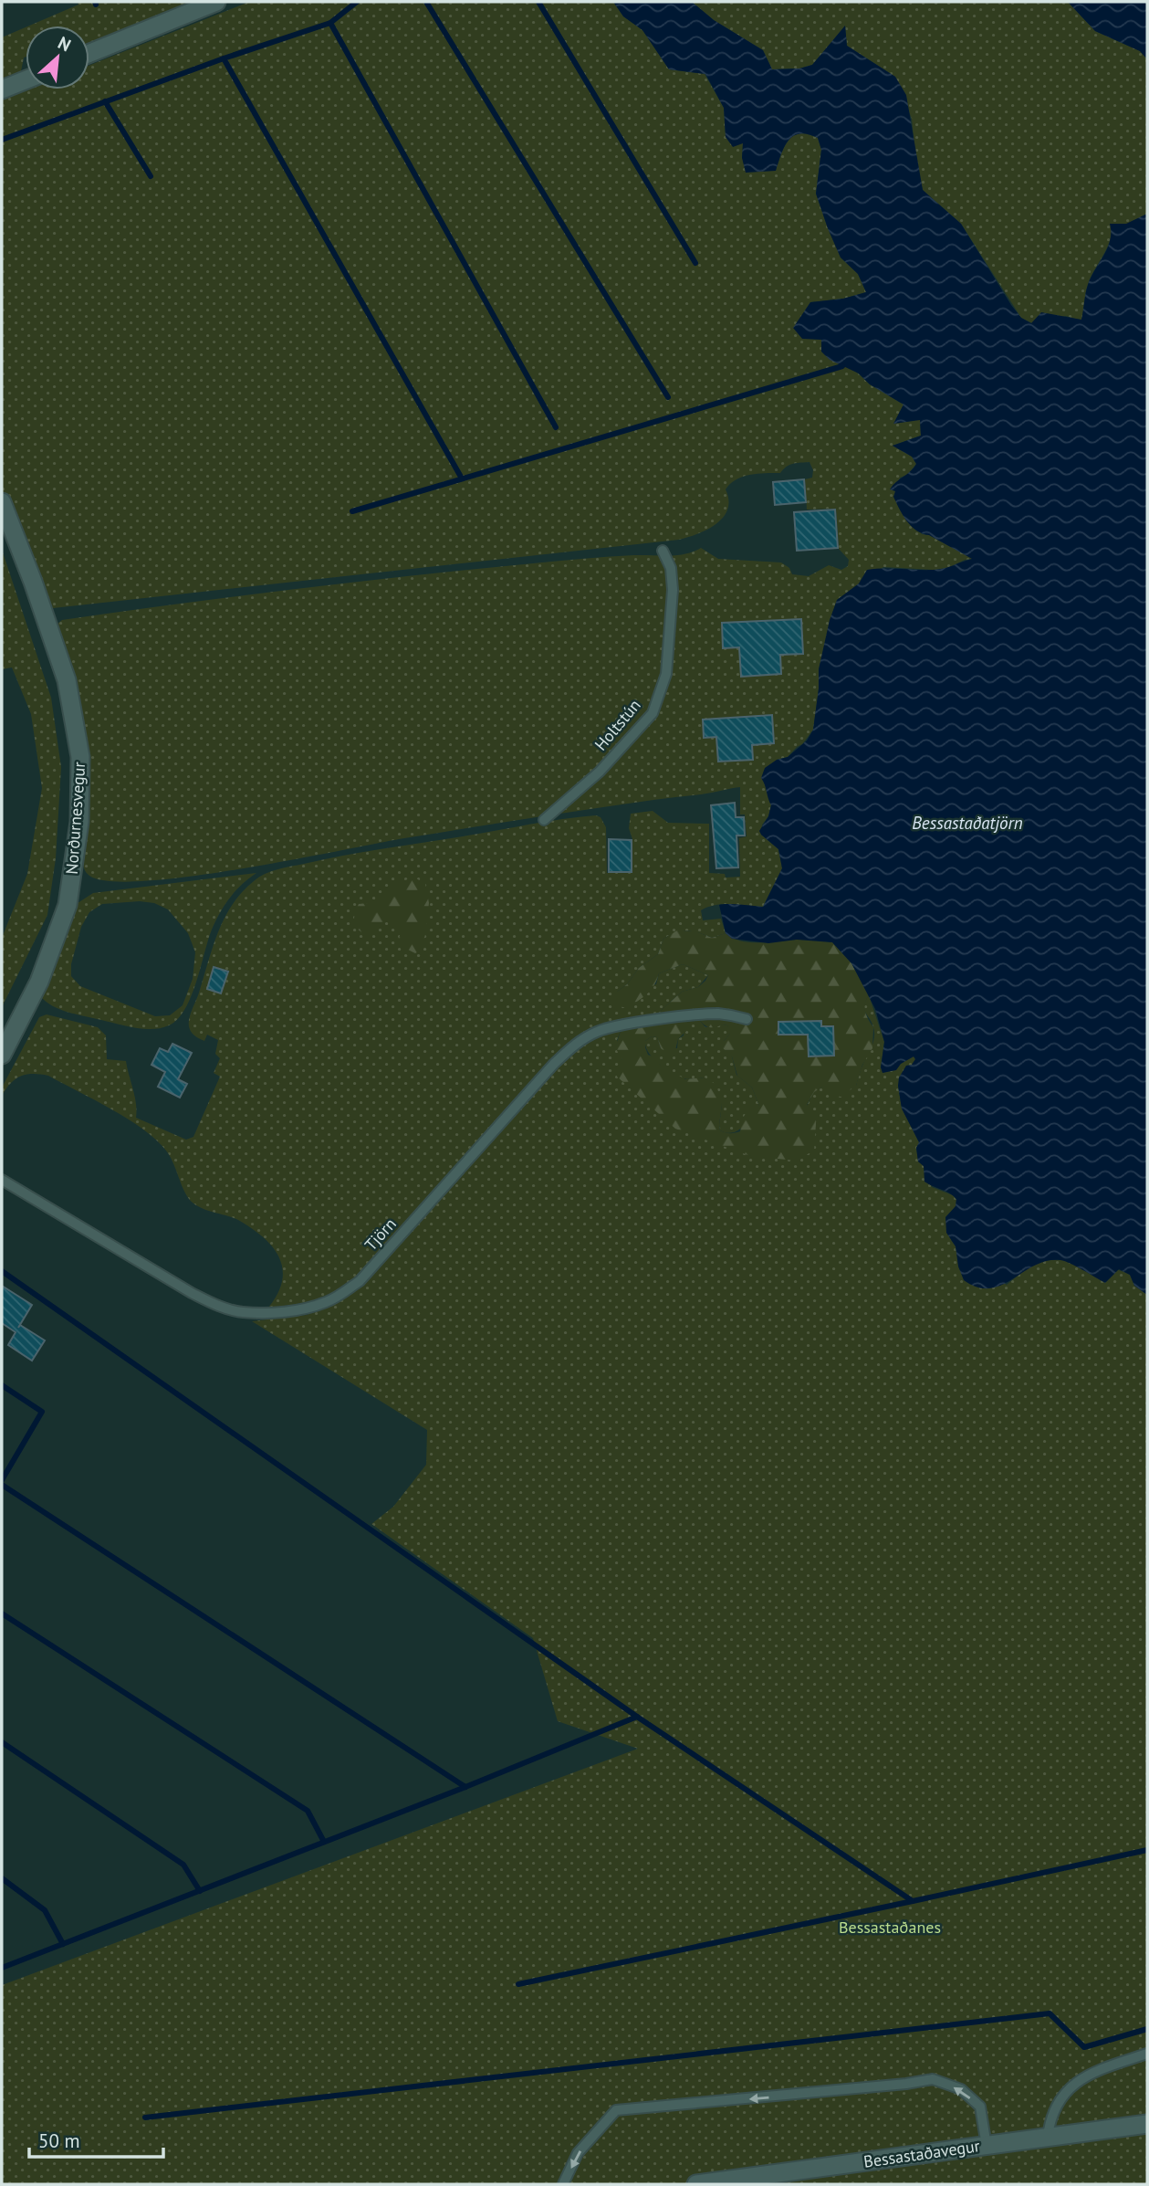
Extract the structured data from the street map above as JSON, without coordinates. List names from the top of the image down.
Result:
{
  "streets": {
    "street": ["Norðurnesvegur", "Bessastaðavegur"],
    "lane": ["Holtstún", "Tjörn"]
  },
  "water": ["Bessastaðatjörn"],
  "parks": ["Bessastaðanes"],
  "scale_bar": "50 m",
  "north": "top right"
}
